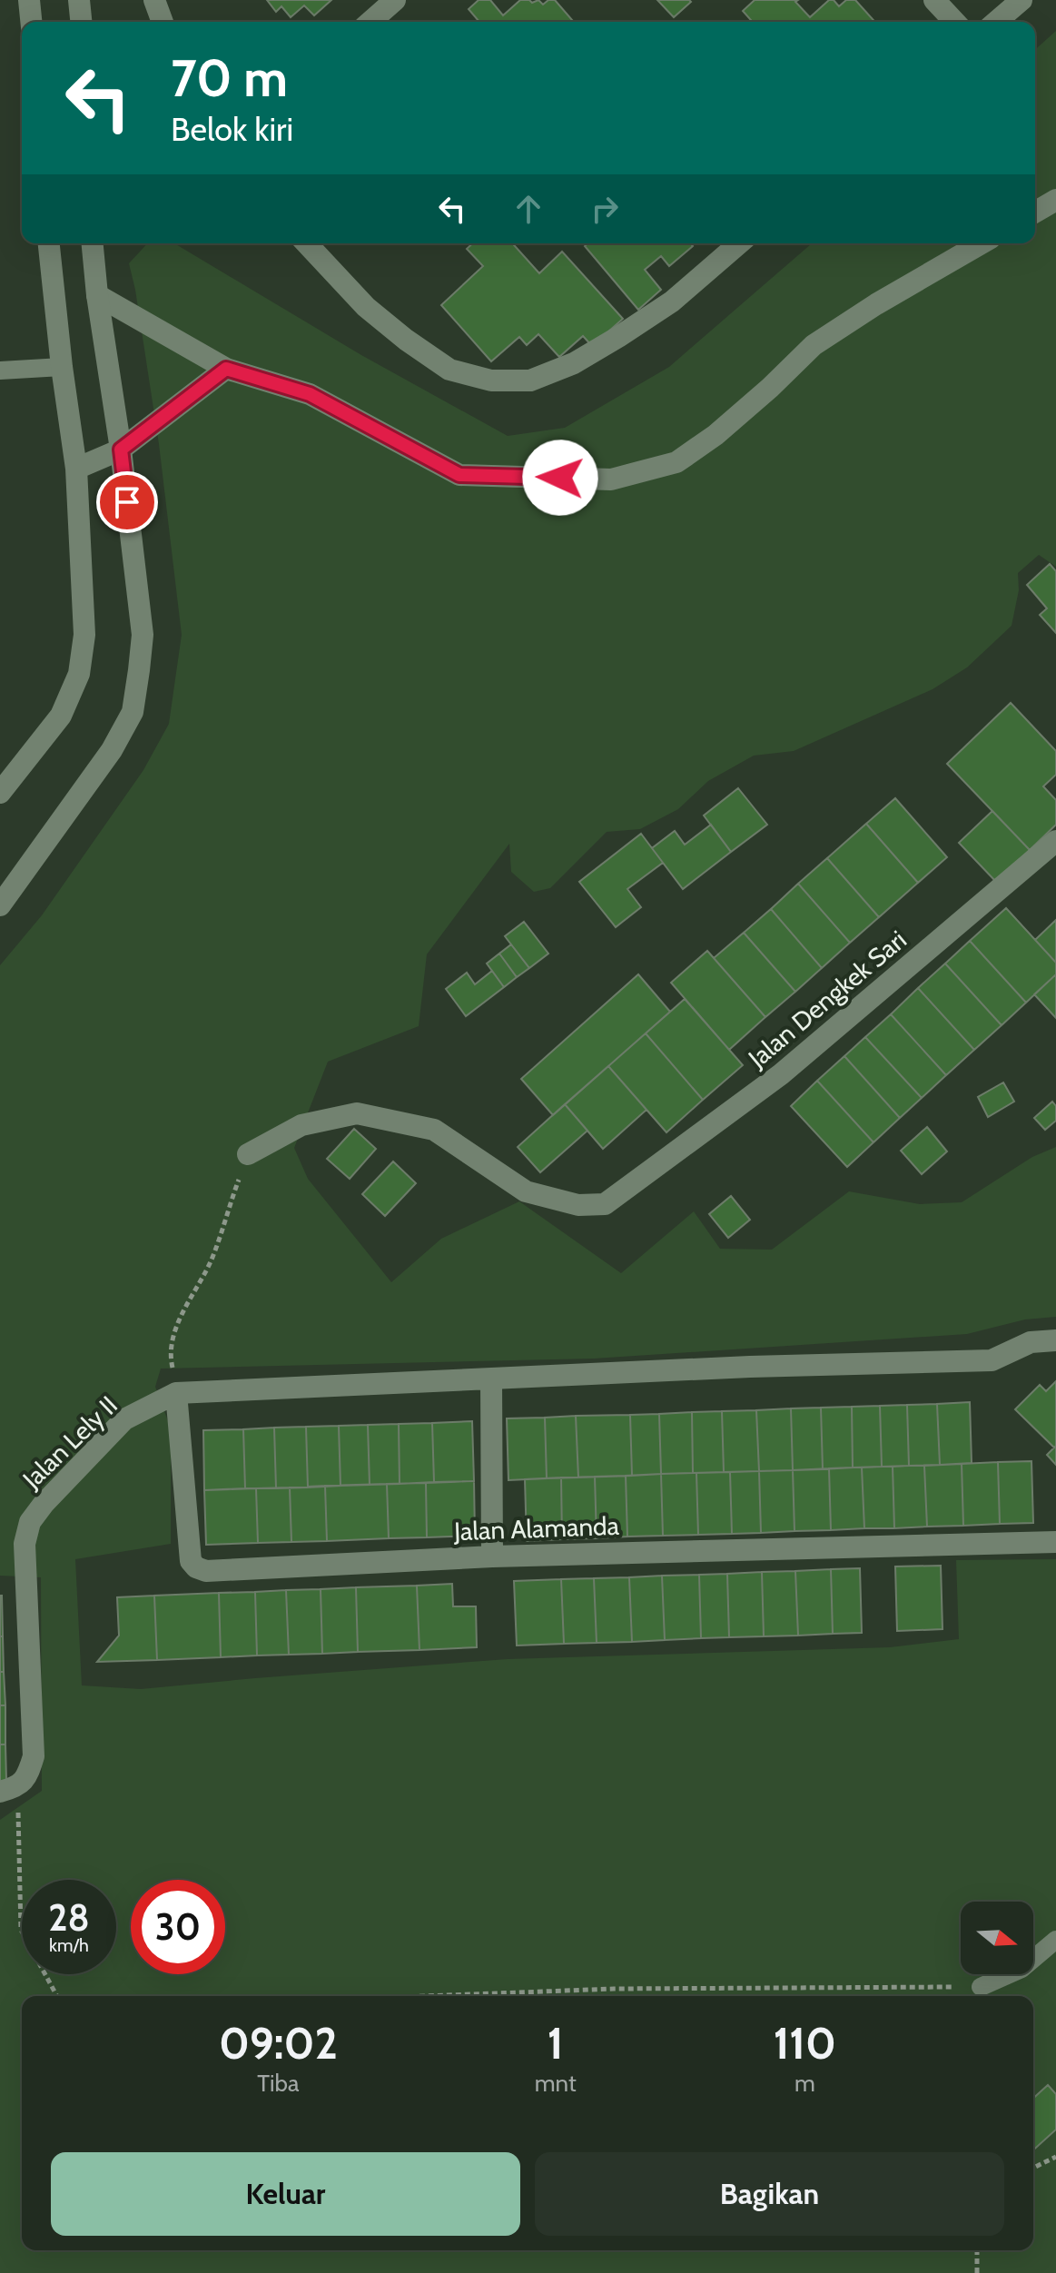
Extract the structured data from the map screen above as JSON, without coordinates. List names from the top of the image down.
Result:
{
  "streets": {
    "street": ["Jalan Dengkek Sari", "Jalan Lely II", "Jalan Alamanda"]
  },
  "crossings": [
    ["Jalan Lely II", "Jalan Alamanda"]
  ],
  "north": "right",
  "page": {
    "turn": ["70 m", "Belok kiri"],
    "speed": "28 km/h",
    "limit": "30",
    "eta": [
      "09:02",
      "Tiba",
      "1",
      "mnt",
      "110",
      "m"
    ],
    "buttons": ["Keluar", "Bagikan"]
  }
}
